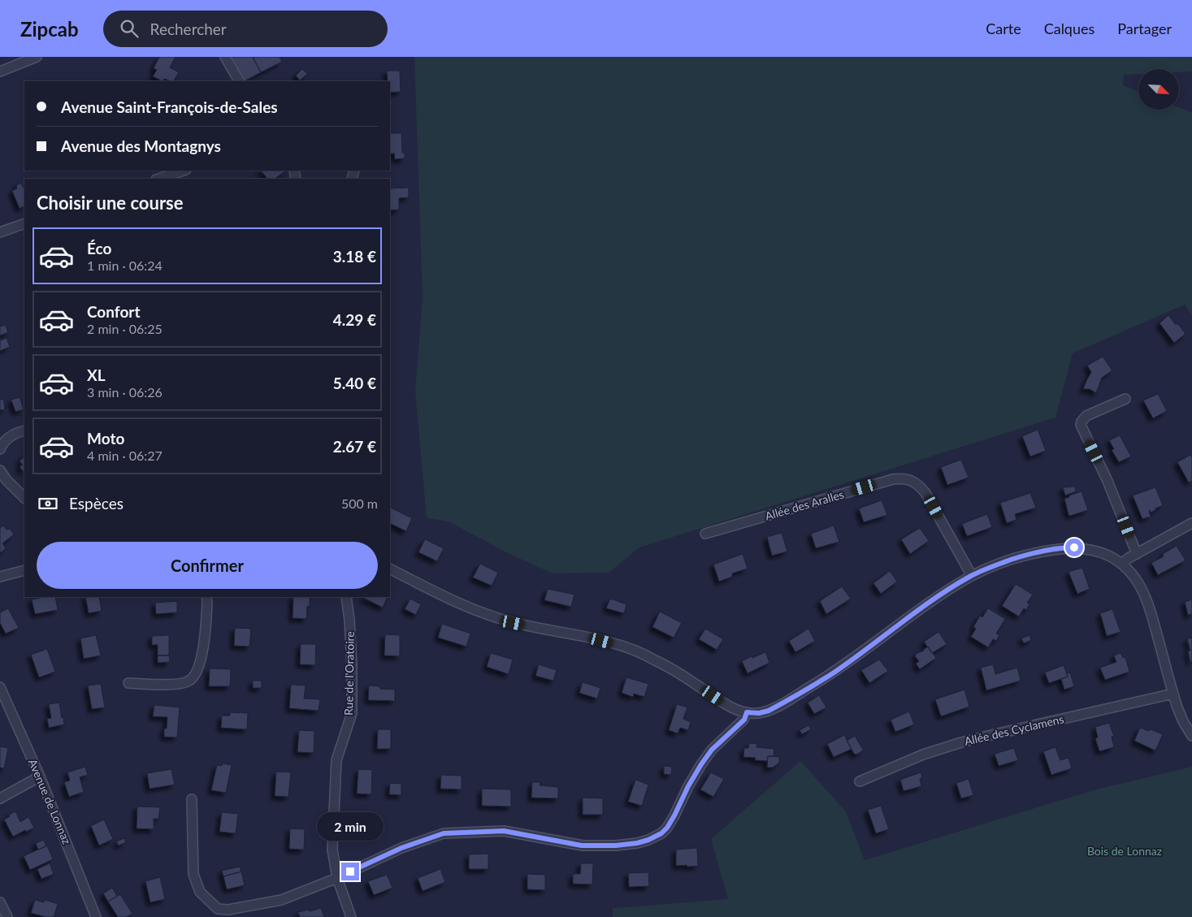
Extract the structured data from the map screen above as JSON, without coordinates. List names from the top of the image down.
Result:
{
  "streets": {
    "street": [
      "Allée des Aralles",
      "Rue de l'Oratoire",
      "Allée des Cyclamens",
      "Avenue de Lonnaz"
    ]
  },
  "parks": ["Bois de Lonnaz"],
  "north": "bottom right",
  "page": {
    "header": "Zipcab",
    "search": "Rechercher",
    "nav": ["Carte", "Calques", "Partager"],
    "banner": ["Avenue Saint-François-de-Sales", "Avenue des Montagnys"],
    "heading": "Choisir une course",
    "list": [
      {
        "name": "Éco",
        "note": "1 min · 06:24",
        "value": "3.18 €"
      },
      {
        "name": "Confort",
        "note": "2 min · 06:25",
        "value": "4.29 €"
      },
      {
        "name": "XL",
        "note": "3 min · 06:26",
        "value": "5.40 €"
      },
      {
        "name": "Moto",
        "note": "4 min · 06:27",
        "value": "2.67 €"
      }
    ],
    "pay": ["Espèces", "500 m"],
    "buttons": "Confirmer",
    "bubble": "2 min"
  }
}
